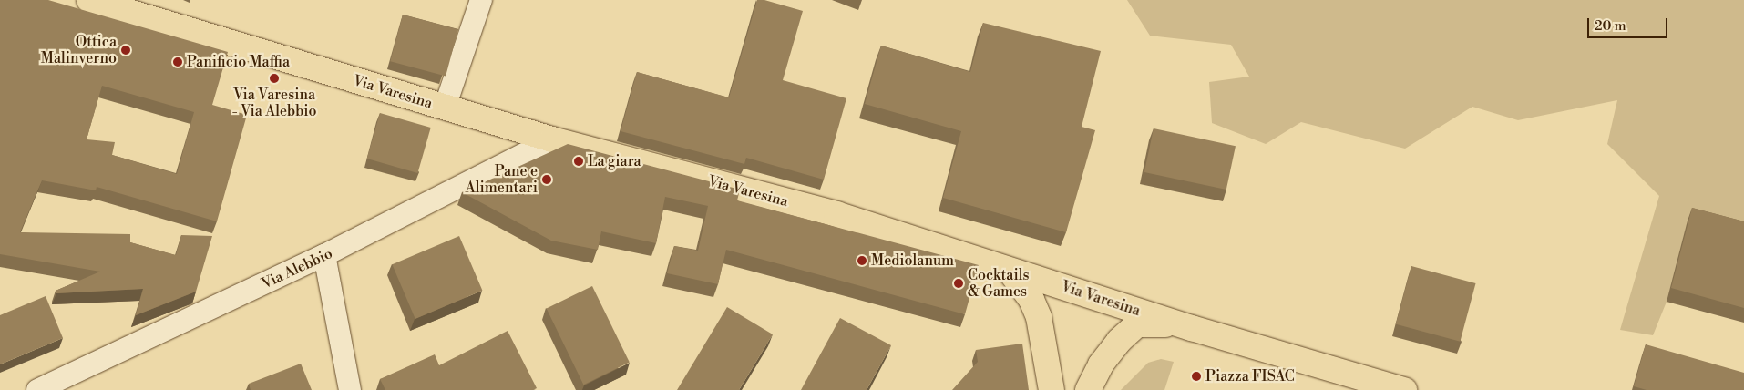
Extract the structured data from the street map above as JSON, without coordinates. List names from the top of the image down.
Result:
{
  "streets": {
    "main road": ["Via Varesina"],
    "street": ["Via Alebbio"]
  },
  "crossings": [
    ["Via Varesina", "Via Alebbio"]
  ],
  "places": [
    "Ottica Malinverno",
    "Panificio Maffia",
    "Via Varesina - Via Alebbio",
    "La giara",
    "Pane e Alimentari",
    "Mediolanum",
    "Cocktails & Games",
    "Piazza FISAC"
  ],
  "scale_bar": "20 m"
}
